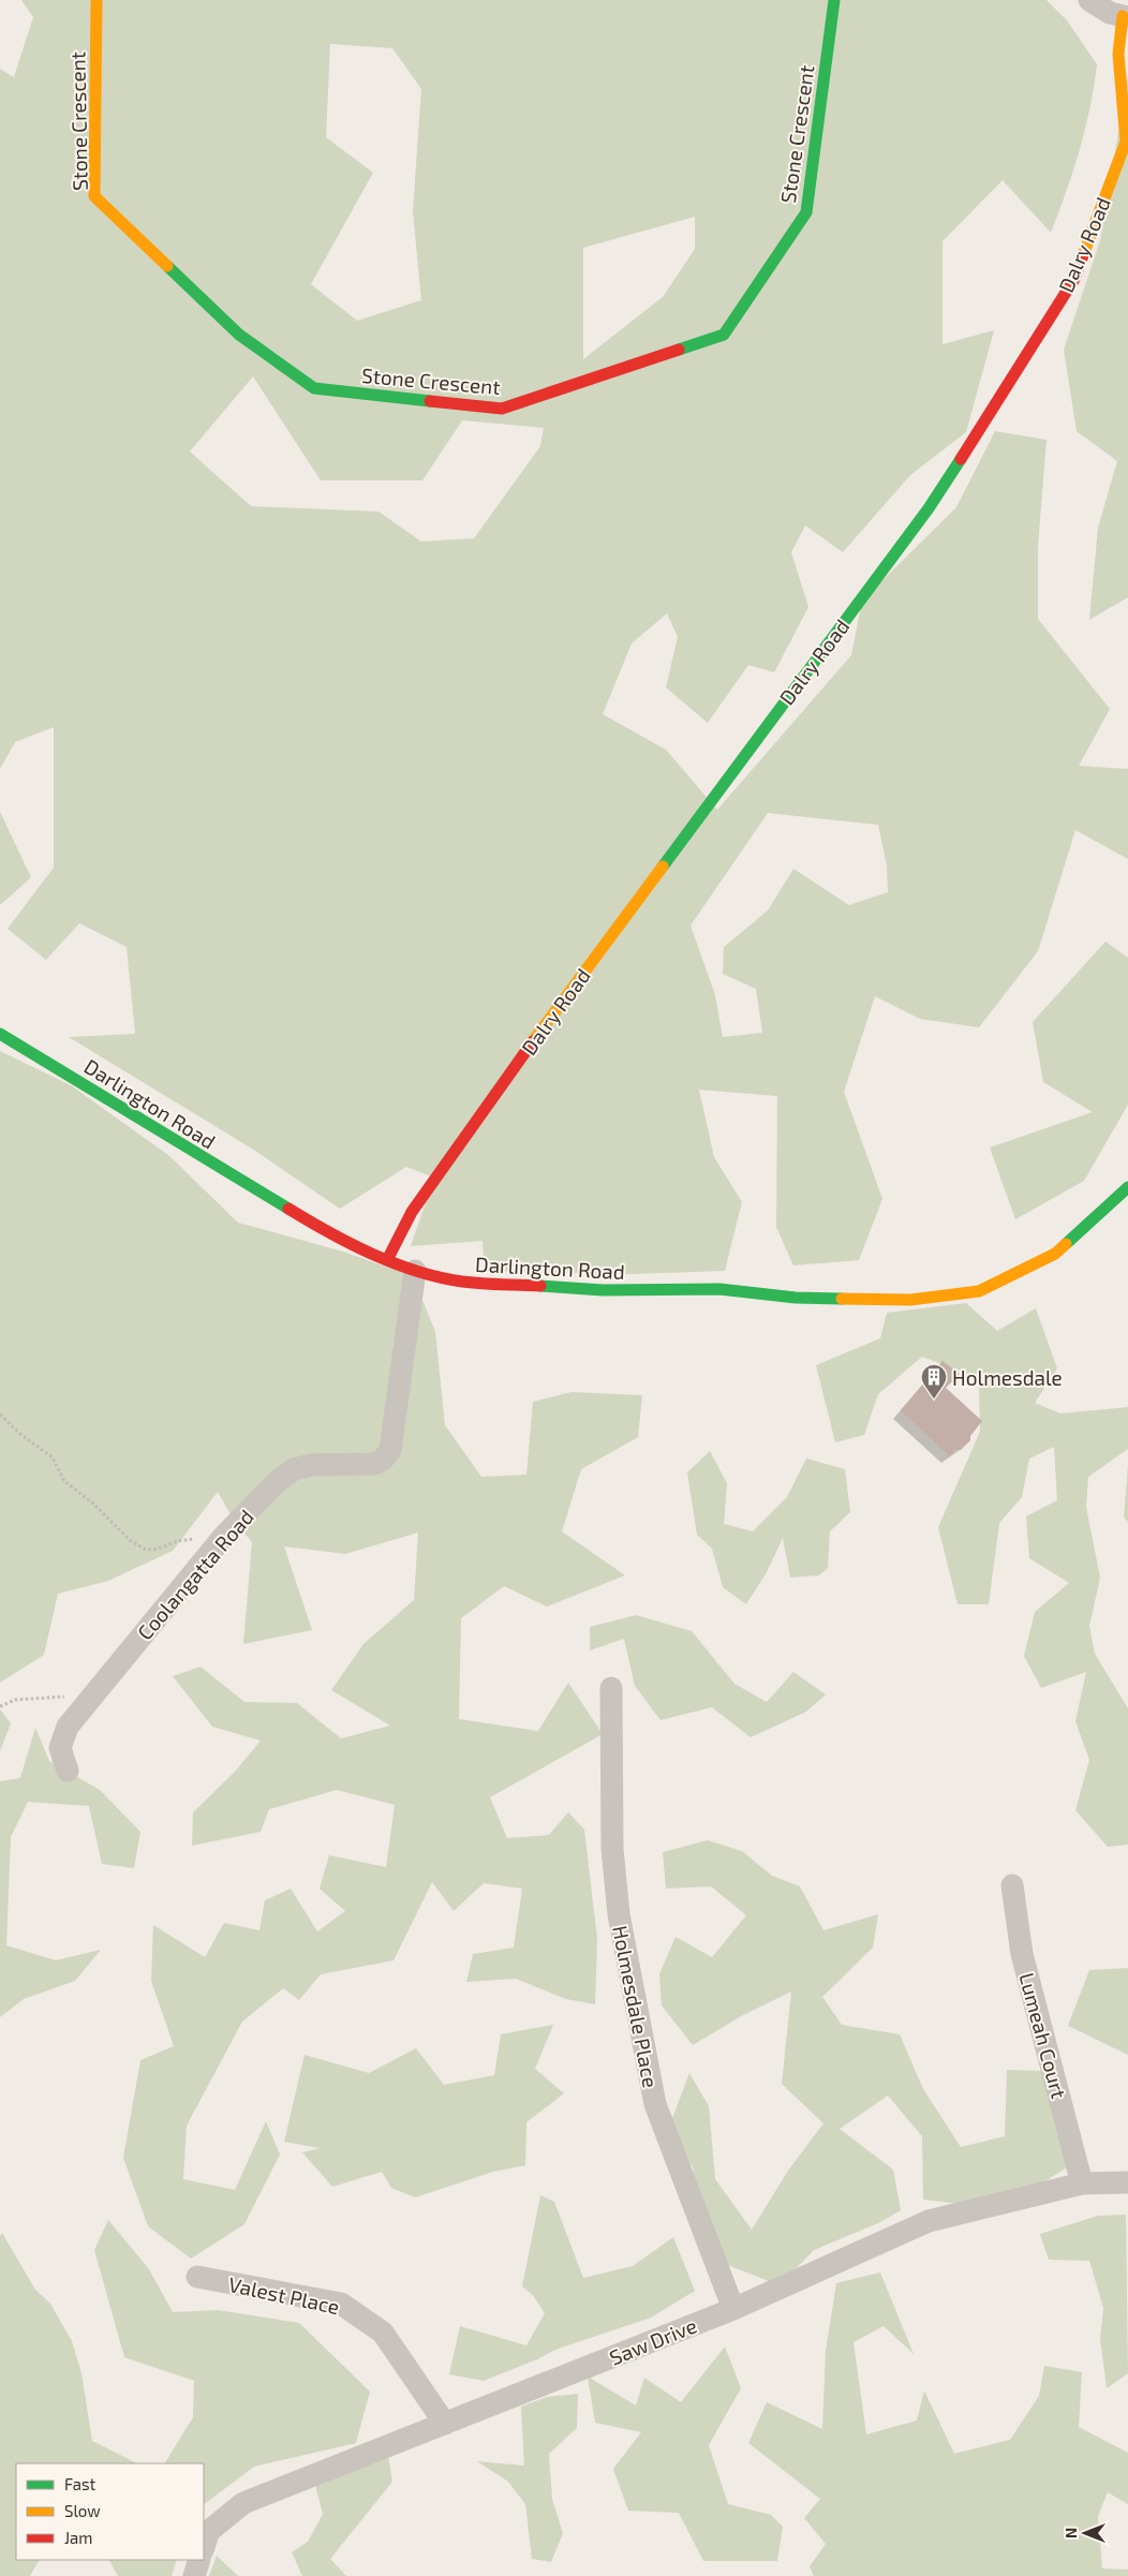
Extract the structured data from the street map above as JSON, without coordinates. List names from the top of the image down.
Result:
{
  "streets": {
    "street": [
      "Stone Crescent",
      "Dalry Road",
      "Darlington Road",
      "Coolangatta Road",
      "Holmesdale Place",
      "Lumeah Court",
      "Valest Place",
      "Saw Drive"
    ]
  },
  "crossings": [
    ["Dalry Road", "Darlington Road"],
    ["Darlington Road", "Coolangatta Road"],
    ["Holmesdale Place", "Saw Drive"],
    ["Lumeah Court", "Saw Drive"],
    ["Valest Place", "Saw Drive"]
  ],
  "places": {
    "building": ["Holmesdale"]
  },
  "legend": ["Fast", "Slow", "Jam"],
  "north": "left"
}
